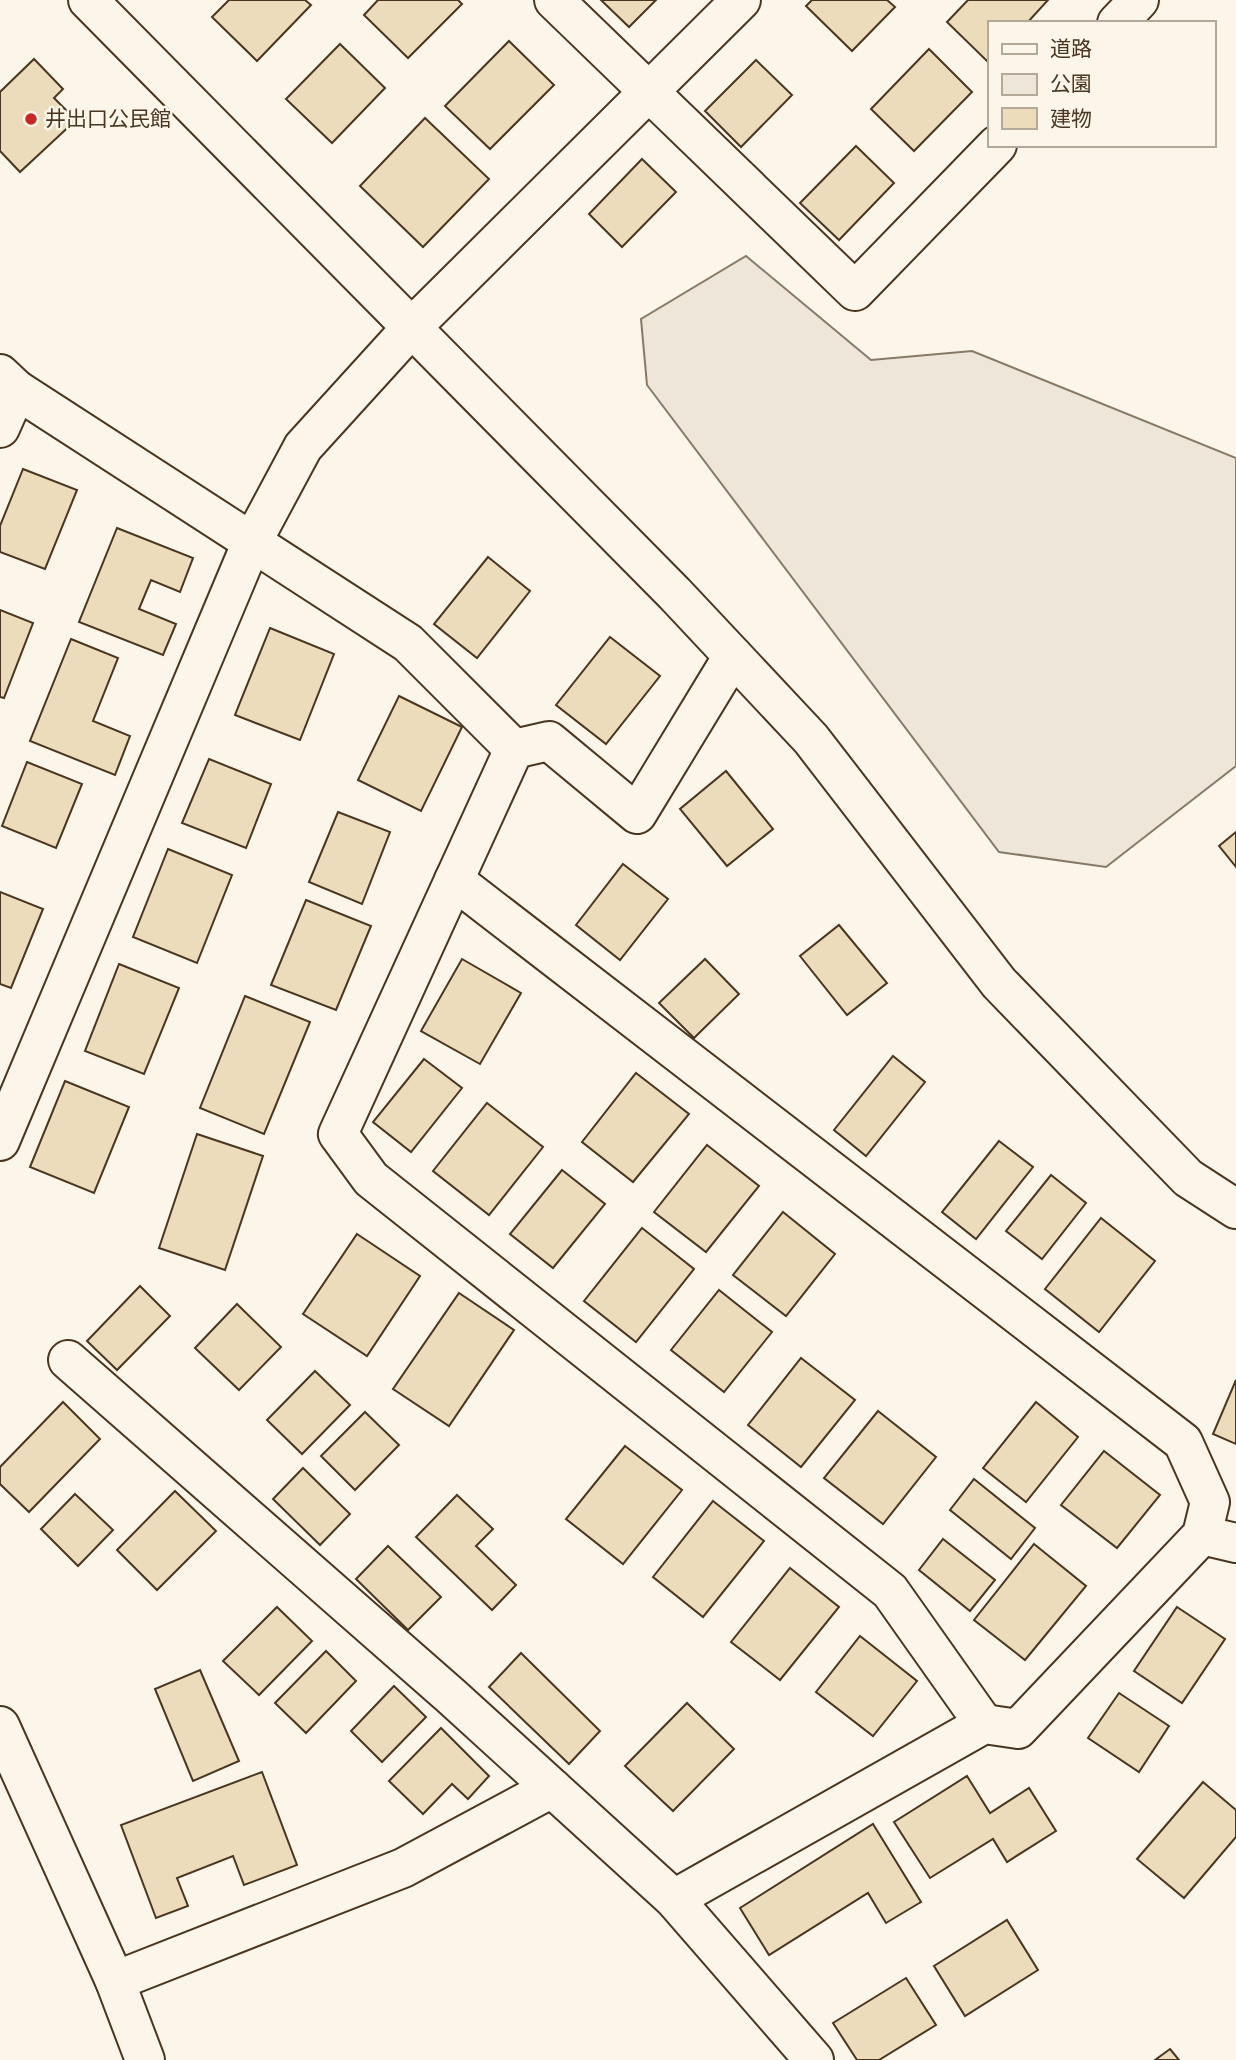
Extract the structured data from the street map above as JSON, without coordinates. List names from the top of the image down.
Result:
{
  "places": ["井出口公民館"],
  "legend": ["道路", "公園", "建物"]
}
